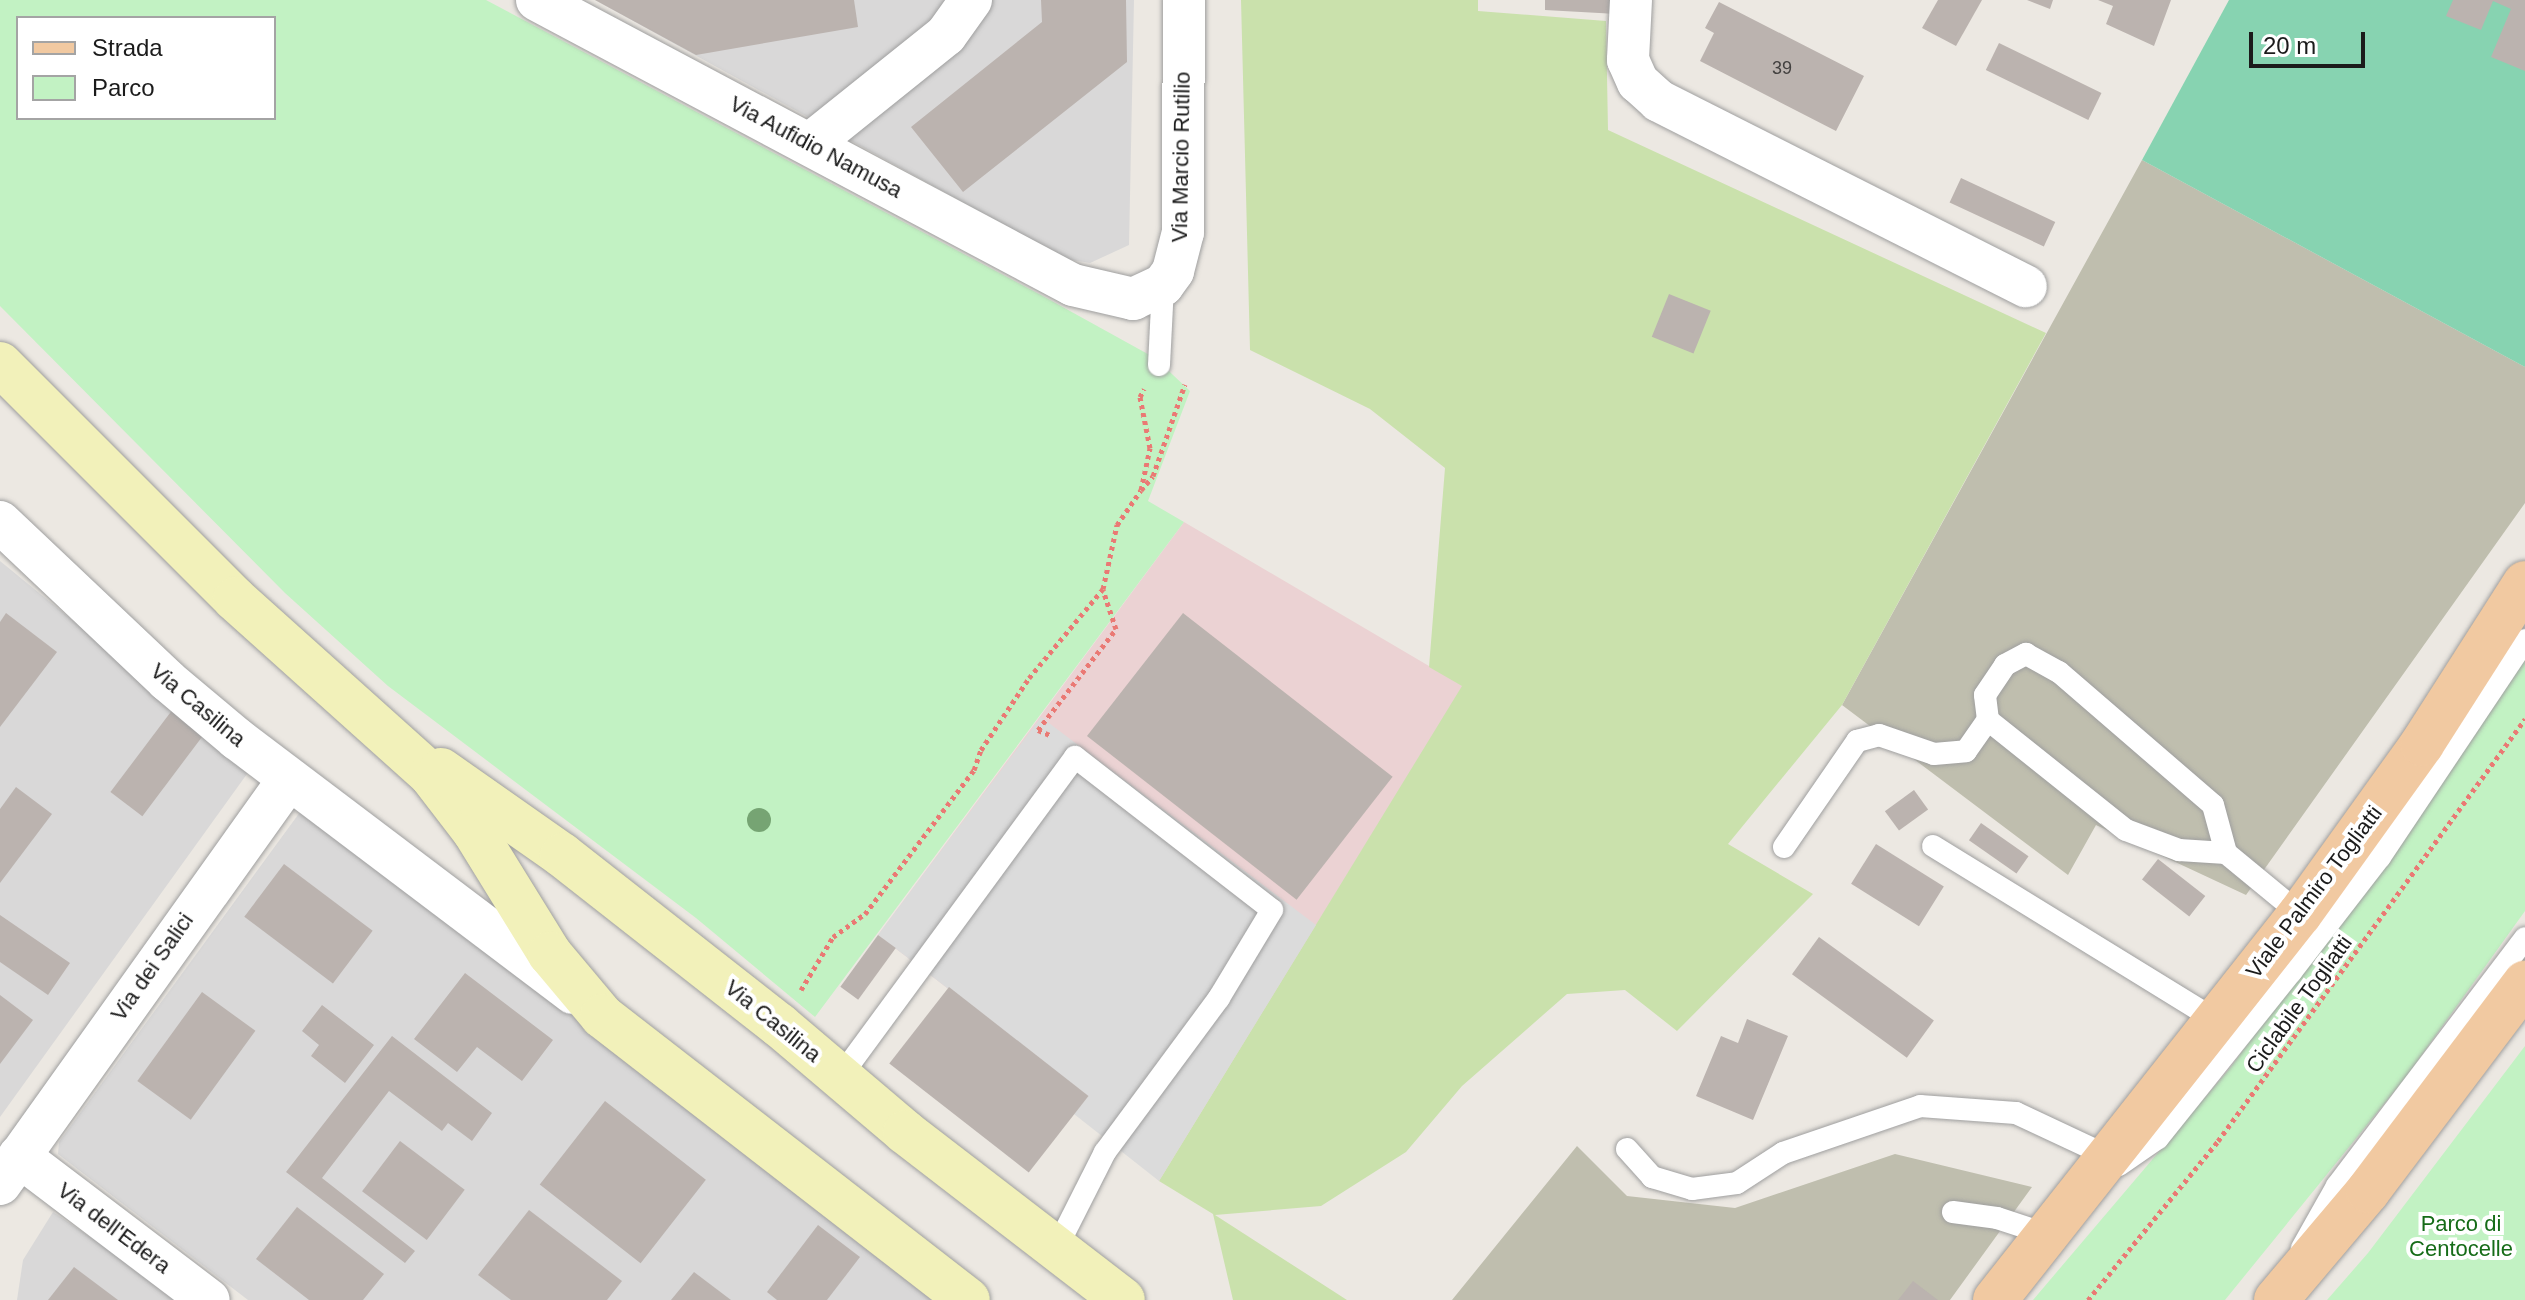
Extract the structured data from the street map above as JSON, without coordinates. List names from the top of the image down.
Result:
{
  "streets": {
    "main road": ["Via Casilina", "Viale Palmiro Togliatti"],
    "street": [
      "Via Aufidio Namusa",
      "Via Marcio Rutilio",
      "Via dei Salici",
      "Via dell'Edera"
    ],
    "path": ["Ciclabile Togliatti"]
  },
  "crossings": [
    ["Via Aufidio Namusa", "Via Marcio Rutilio"],
    ["Via Casilina", "Via dei Salici"],
    ["Via dei Salici", "Via dell'Edera"]
  ],
  "parks": ["Parco di Centocelle"],
  "house_numbers": ["39"],
  "legend": ["Strada", "Parco"],
  "scale_bar": "20 m"
}
